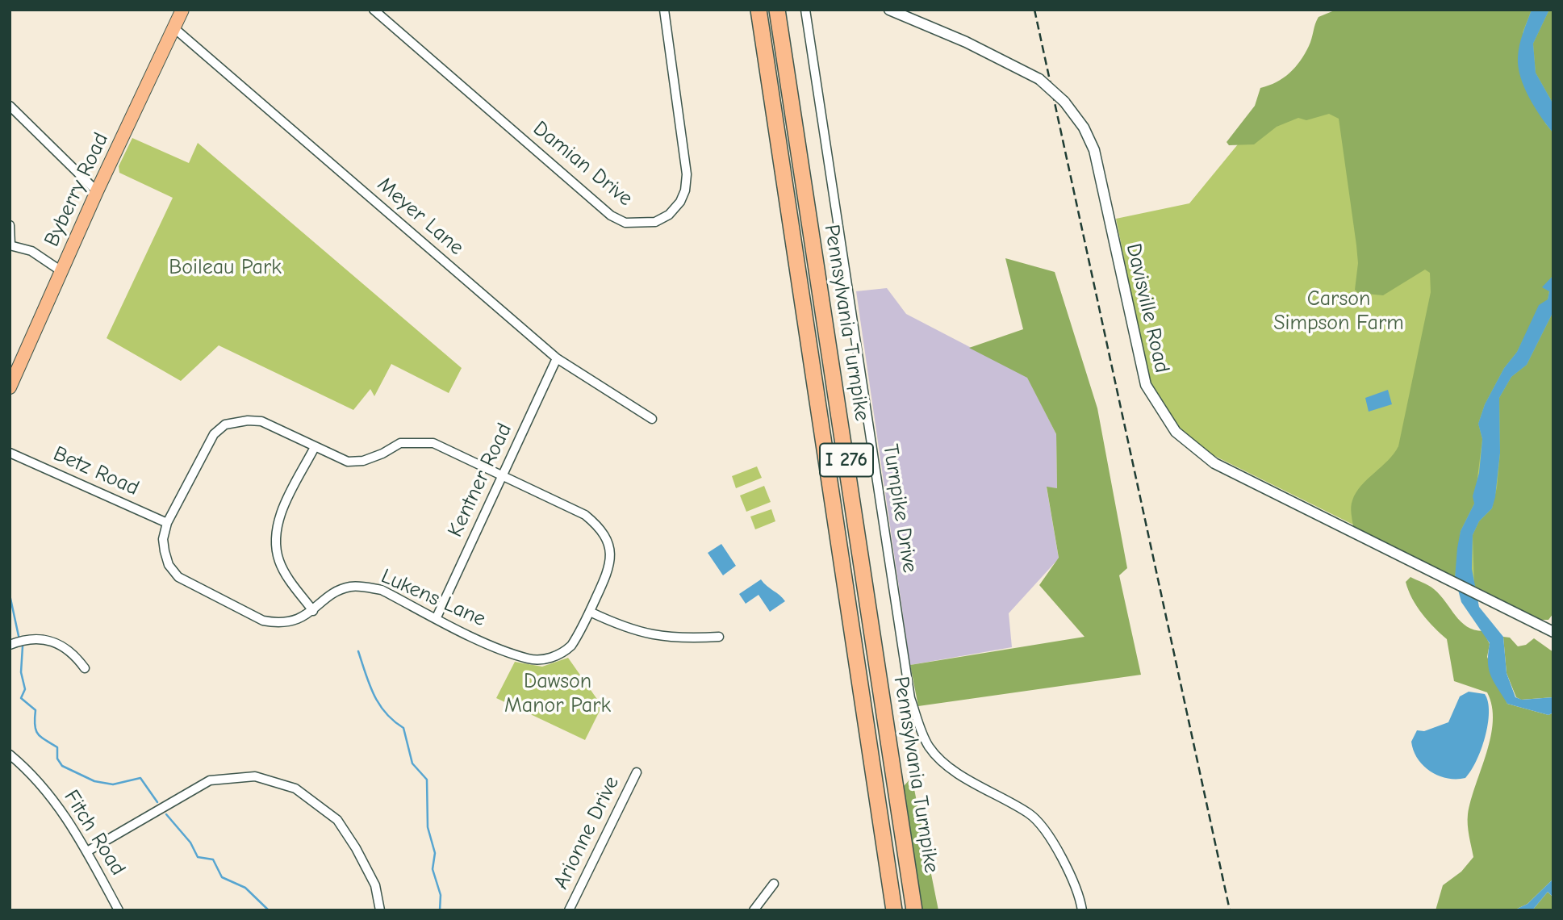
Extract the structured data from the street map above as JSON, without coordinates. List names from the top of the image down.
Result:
{
  "streets": {
    "highway": ["Pennsylvania Turnpike", "I 276"],
    "main road": ["Byberry Road"],
    "street": [
      "Damian Drive",
      "Meyer Lane",
      "Davisville Road",
      "Betz Road",
      "Kentner Road",
      "Turnpike Drive",
      "Lukens Lane",
      "Fitch Road",
      "Arionne Drive"
    ]
  },
  "crossings": [
    ["Byberry Road", "Meyer Lane"],
    ["Meyer Lane", "Kentner Road"],
    ["Betz Road", "Lukens Lane"],
    ["Kentner Road", "Lukens Lane"]
  ],
  "parks": ["Boileau Park", "Carson Simpson Farm", "Dawson Manor Park"]
}
